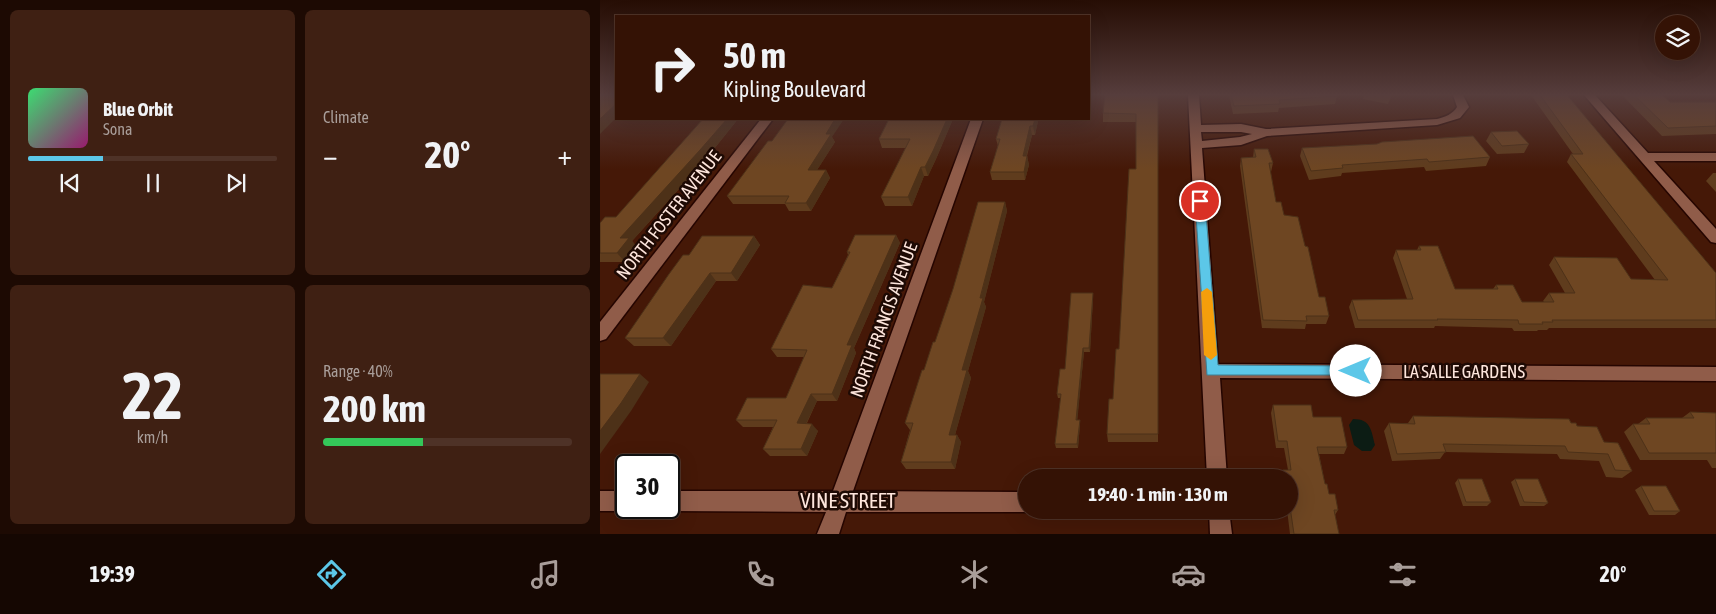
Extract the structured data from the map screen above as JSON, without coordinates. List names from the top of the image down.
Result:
{
  "streets": {
    "street": [
      "NORTH FOSTER AVENUE",
      "NORTH FRANCIS AVENUE",
      "LA SALLE GARDENS",
      "VINE STREET"
    ]
  },
  "crossings": [
    ["NORTH FRANCIS AVENUE", "VINE STREET"]
  ],
  "page": {
    "tile": [
      "Climate",
      ["22", "km/h"],
      ["Range · 40%", "200 km"]
    ],
    "turn": ["50 m", "Kipling Boulevard"],
    "song": ["Blue Orbit", "Sona"],
    "heat": ["−", "20°", "+"],
    "limit": "30",
    "trip": "19:40 · 1 min · 130 m",
    "tabs": ["19:39", "20°"]
  }
}
